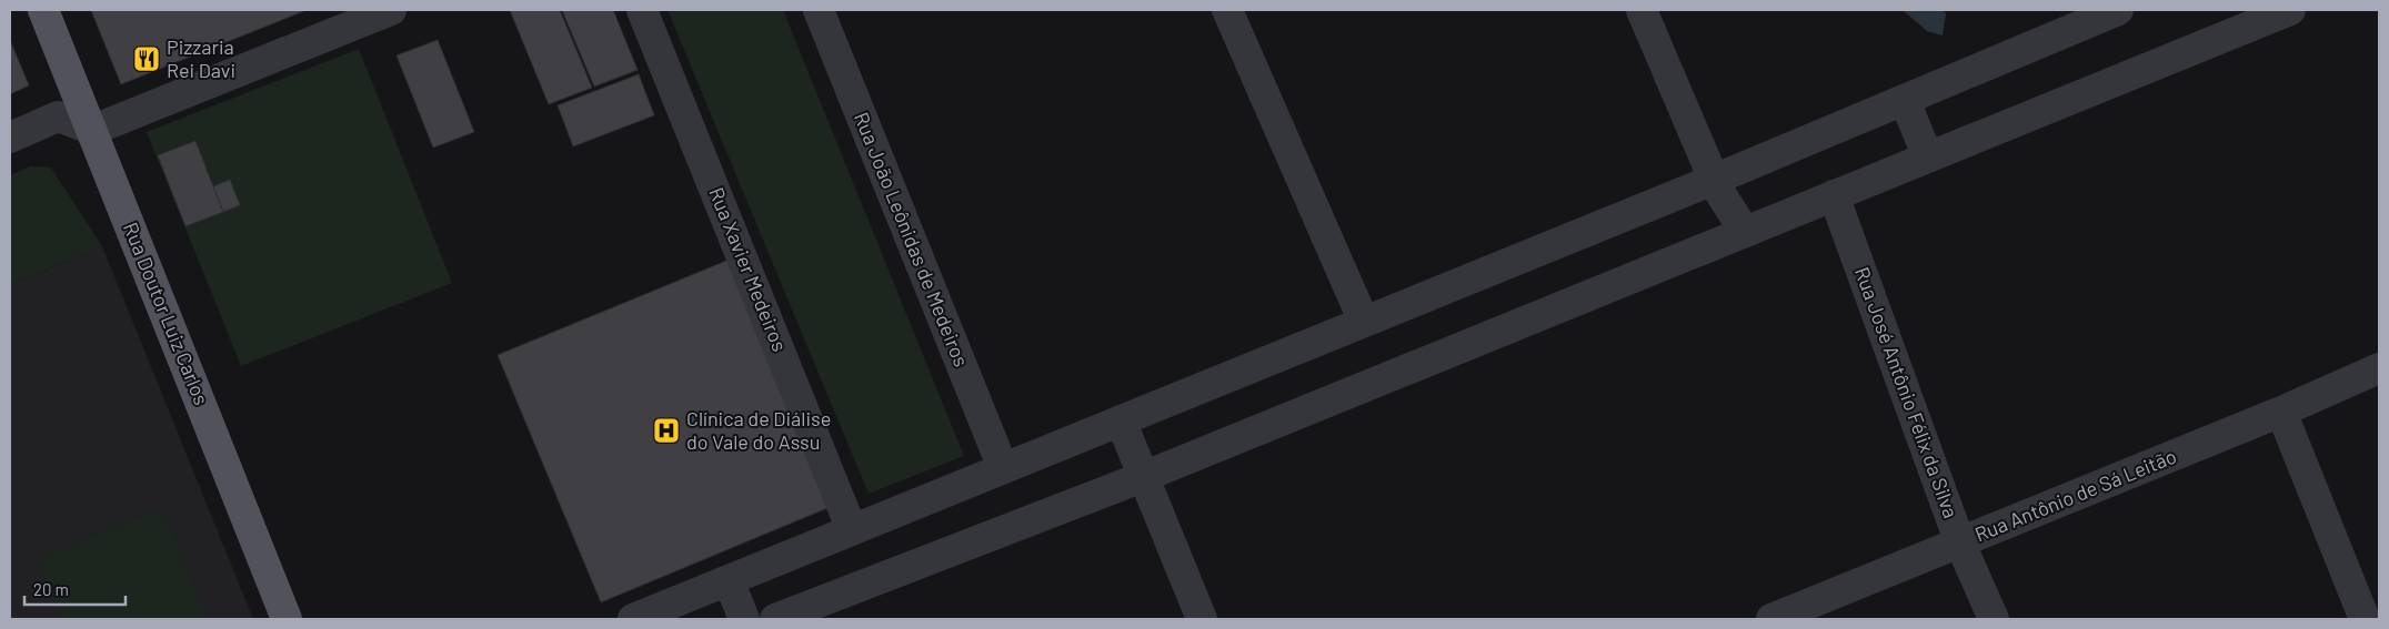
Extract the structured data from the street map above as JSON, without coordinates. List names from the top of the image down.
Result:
{
  "streets": {
    "main road": ["Rua Doutor Luiz Carlos"],
    "street": [
      "Rua João Leônidas de Medeiros",
      "Rua Xavier Medeiros",
      "Rua José Antônio Félix da Silva",
      "Rua Antônio de Sá Leitão"
    ]
  },
  "crossings": [
    ["Rua José Antônio Félix da Silva", "Rua Antônio de Sá Leitão"]
  ],
  "places": {
    "restaurant": ["Pizzaria Rei Davi"],
    "hospital": ["Clínica de Diálise do Vale do Assu"]
  },
  "scale_bar": "20 m"
}
